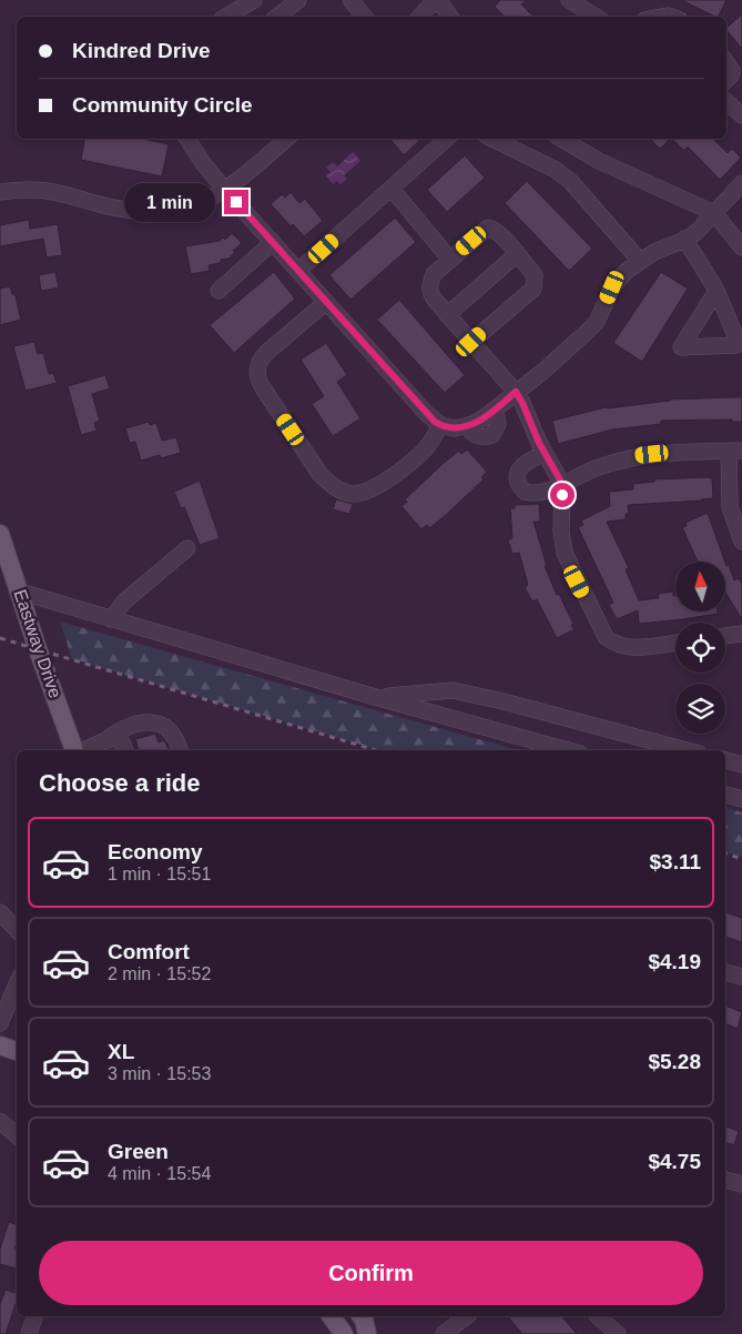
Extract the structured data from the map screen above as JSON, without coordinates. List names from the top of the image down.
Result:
{
  "streets": {
    "main road": ["Eastway Drive"]
  },
  "north": "top",
  "page": {
    "banner": ["Kindred Drive", "Community Circle"],
    "bubble": "1 min",
    "heading": "Choose a ride",
    "list": [
      {
        "name": "Economy",
        "note": "1 min · 15:51",
        "value": "$3.11"
      },
      {
        "name": "Comfort",
        "note": "2 min · 15:52",
        "value": "$4.19"
      },
      {
        "name": "XL",
        "note": "3 min · 15:53",
        "value": "$5.28"
      },
      {
        "name": "Green",
        "note": "4 min · 15:54",
        "value": "$4.75"
      }
    ],
    "buttons": "Confirm"
  }
}
